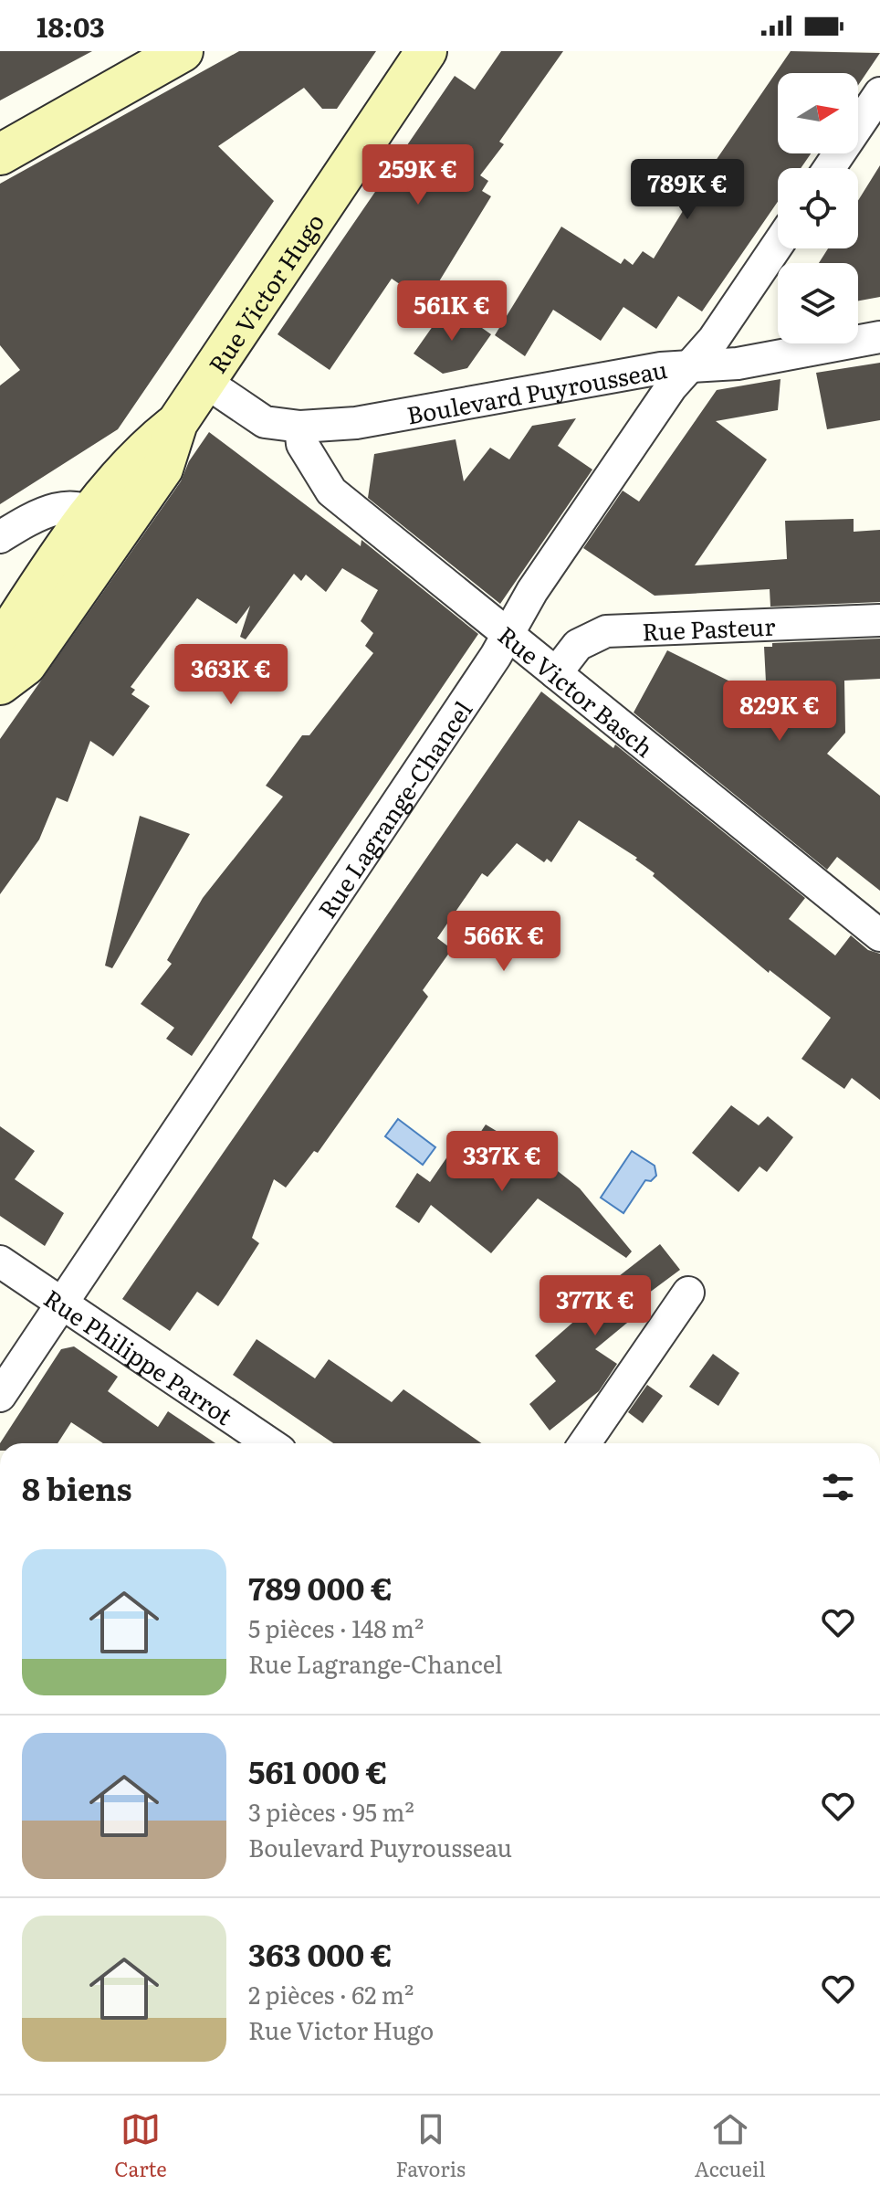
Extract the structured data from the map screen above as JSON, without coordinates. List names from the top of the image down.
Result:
{
  "streets": {
    "main road": ["Rue Victor Hugo"],
    "street": [
      "Boulevard Puyrousseau",
      "Rue Pasteur",
      "Rue Victor Basch",
      "Rue Lagrange-Chancel",
      "Rue Philippe Parrot"
    ]
  },
  "crossings": [
    ["Rue Victor Hugo", "Boulevard Puyrousseau"],
    ["Boulevard Puyrousseau", "Rue Victor Basch"],
    ["Boulevard Puyrousseau", "Rue Lagrange-Chancel"],
    ["Rue Pasteur", "Rue Victor Basch"],
    ["Rue Victor Basch", "Rue Lagrange-Chancel"],
    ["Rue Lagrange-Chancel", "Rue Philippe Parrot"]
  ],
  "north": "right",
  "page": {
    "status": "18:03",
    "price": [
      "259K €",
      "789K €",
      "561K €",
      "363K €",
      "829K €",
      "566K €",
      "337K €",
      "377K €"
    ],
    "heading": "8 biens",
    "list": [
      {
        "name": "789 000 €",
        "note": "5 pièces · 148 m² · Rue Lagrange-Chancel"
      },
      {
        "name": "561 000 €",
        "note": "3 pièces · 95 m² · Boulevard Puyrousseau"
      },
      {
        "name": "363 000 €",
        "note": "2 pièces · 62 m² · Rue Victor Hugo"
      }
    ],
    "tabs": ["Carte", "Favoris", "Accueil"]
  }
}
